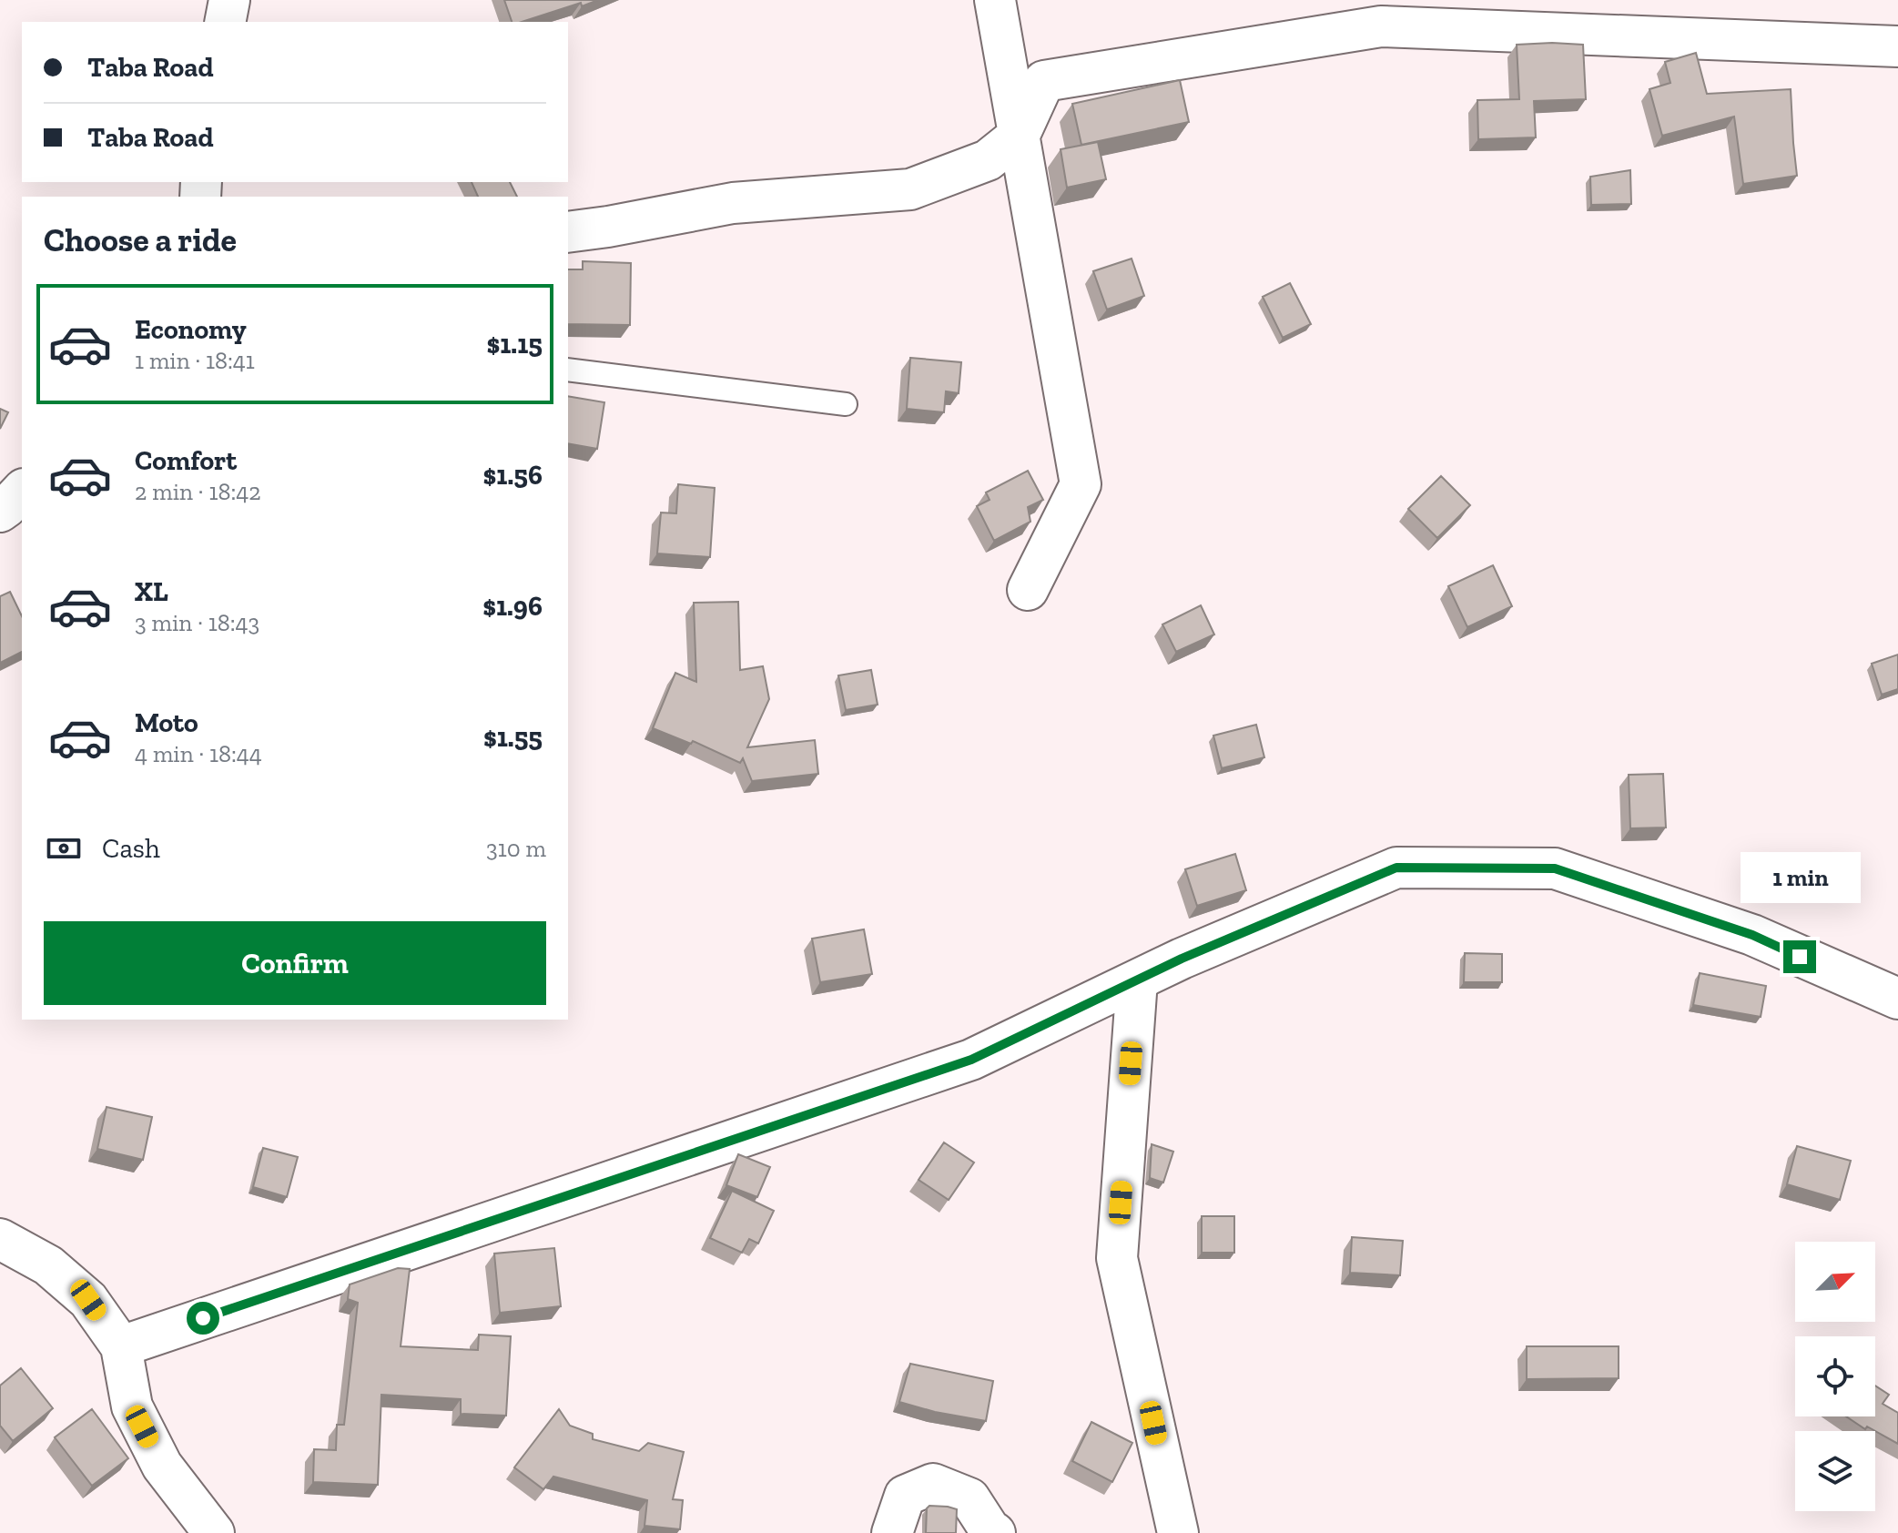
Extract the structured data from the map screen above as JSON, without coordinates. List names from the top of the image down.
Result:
{
  "north": "top right",
  "page": {
    "banner": ["Taba Road", "Taba Road"],
    "heading": "Choose a ride",
    "list": [
      {
        "name": "Economy",
        "note": "1 min · 18:41",
        "value": "$1.15"
      },
      {
        "name": "Comfort",
        "note": "2 min · 18:42",
        "value": "$1.56"
      },
      {
        "name": "XL",
        "note": "3 min · 18:43",
        "value": "$1.96"
      },
      {
        "name": "Moto",
        "note": "4 min · 18:44",
        "value": "$1.55"
      }
    ],
    "pay": ["Cash", "310 m"],
    "bubble": "1 min",
    "buttons": "Confirm"
  }
}
